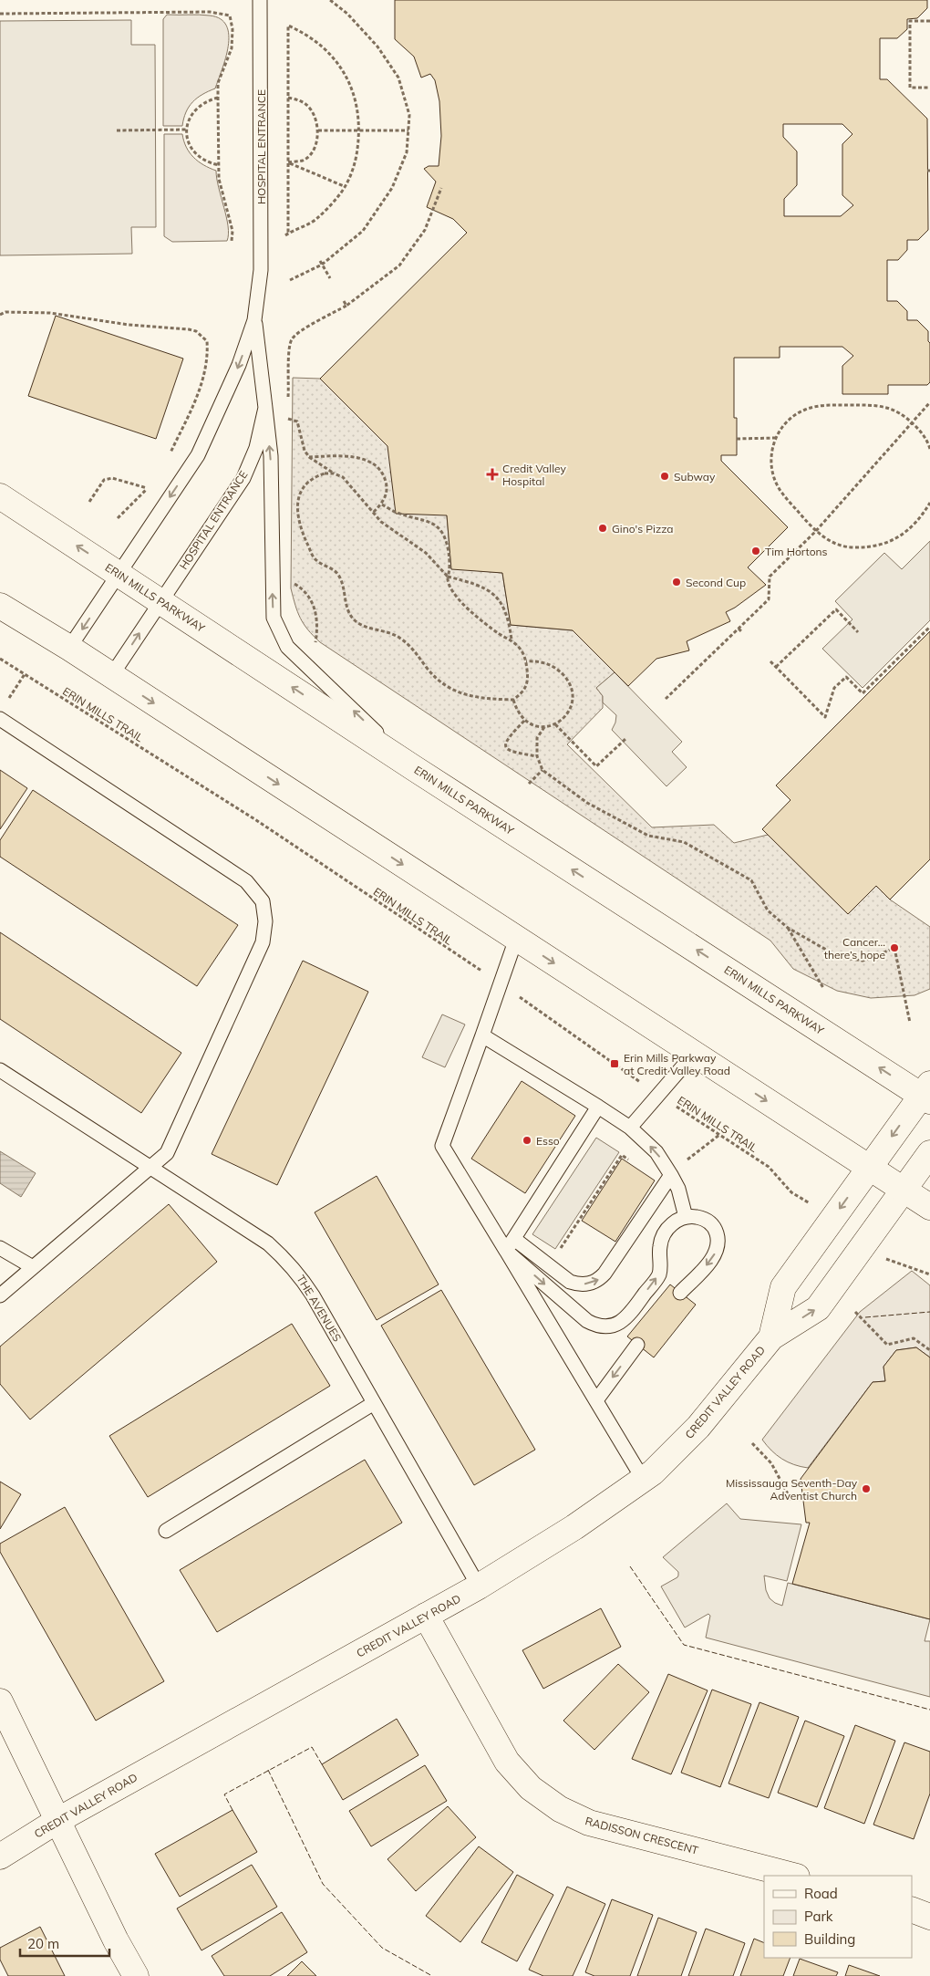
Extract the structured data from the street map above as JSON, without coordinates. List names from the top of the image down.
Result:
{
  "streets": {
    "street": ["ERIN MILLS PARKWAY", "CREDIT VALLEY ROAD", "RADISSON CRESCENT"],
    "lane": ["HOSPITAL ENTRANCE", "THE AVENUES"],
    "path": ["ERIN MILLS TRAIL"]
  },
  "crossings": [
    ["HOSPITAL ENTRANCE", "ERIN MILLS PARKWAY"],
    ["ERIN MILLS PARKWAY", "CREDIT VALLEY ROAD"],
    ["THE AVENUES", "CREDIT VALLEY ROAD"],
    ["CREDIT VALLEY ROAD", "RADISSON CRESCENT"]
  ],
  "places": {
    "health": ["Credit Valley Hospital"],
    "other": [
      "Subway",
      "Gino's Pizza",
      "Tim Hortons",
      "Second Cup",
      "Cancer… there’s hope",
      "Esso",
      "Mississauga Seventh-Day Adventist Church"
    ],
    "transit": ["Erin Mills Parkway at Credit Valley Road"]
  },
  "legend": ["Road", "Park", "Building"],
  "scale_bar": "20 m"
}
